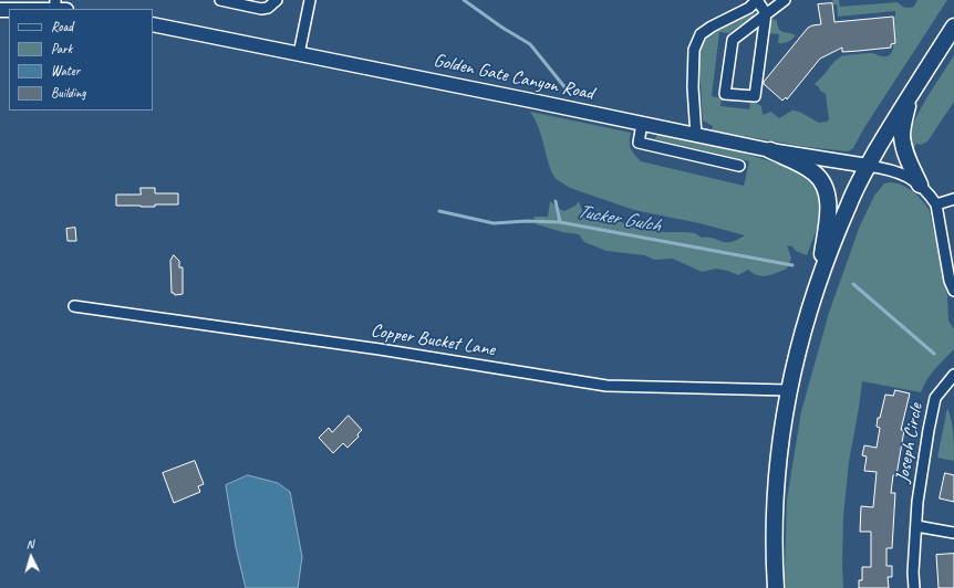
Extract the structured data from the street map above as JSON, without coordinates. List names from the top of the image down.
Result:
{
  "streets": {
    "main road": ["Golden Gate Canyon Road"],
    "street": ["Copper Bucket Lane", "Joseph Circle"]
  },
  "water": ["Tucker Gulch"],
  "legend": [
    "Road",
    "Park",
    "Water",
    "Building"
  ],
  "north": "top"
}
